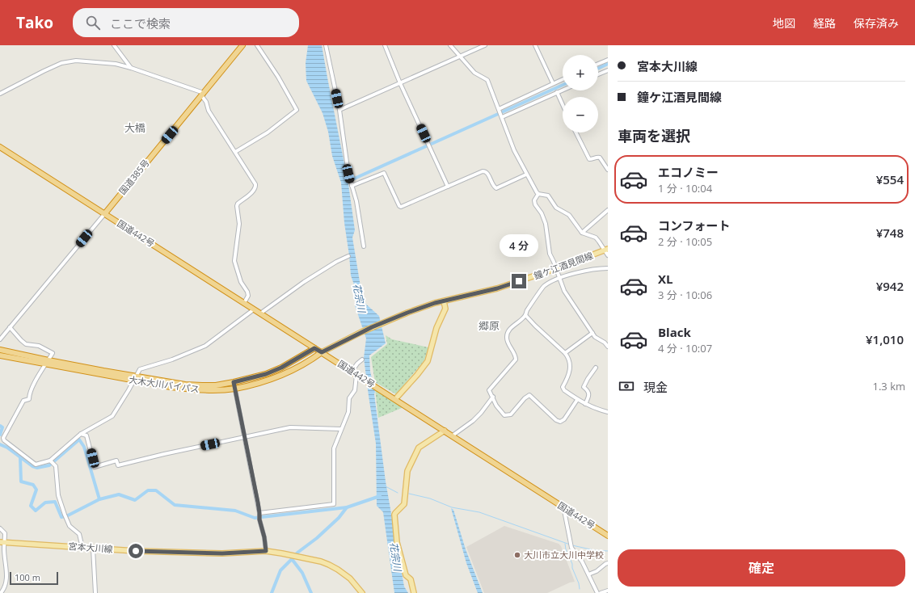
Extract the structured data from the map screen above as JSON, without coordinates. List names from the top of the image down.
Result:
{
  "streets": {
    "highway": ["国道385号", "国道442号", "大木大川バイパス"],
    "main road": ["鐘ケ江酒見間線", "宮本大川線"]
  },
  "crossings": [
    ["国道385号", "国道442号"],
    ["国道442号", "鐘ケ江酒見間線"],
    ["国道442号", "大木大川バイパス"],
    ["鐘ケ江酒見間線", "大木大川バイパス"]
  ],
  "districts": ["大橋", "郷原"],
  "water": ["花宗川"],
  "places": ["大川市立大川中学校"],
  "scale_bar": "100 m",
  "page": {
    "header": "Tako",
    "search": "ここで検索",
    "nav": ["地図", "経路", "保存済み"],
    "banner": ["宮本大川線", "鐘ケ江酒見間線"],
    "map_buttons": ["+", "−"],
    "heading": "車両を選択",
    "list": [
      {
        "name": "エコノミー",
        "note": "1 分 · 10:04",
        "value": "¥554"
      },
      {
        "name": "コンフォート",
        "note": "2 分 · 10:05",
        "value": "¥748"
      },
      {
        "name": "XL",
        "note": "3 分 · 10:06",
        "value": "¥942"
      },
      {
        "name": "Black",
        "note": "4 分 · 10:07",
        "value": "¥1,010"
      }
    ],
    "bubble": "4 分",
    "pay": ["現金", "1.3 km"],
    "buttons": "確定",
    "scale": "100 m"
  }
}
